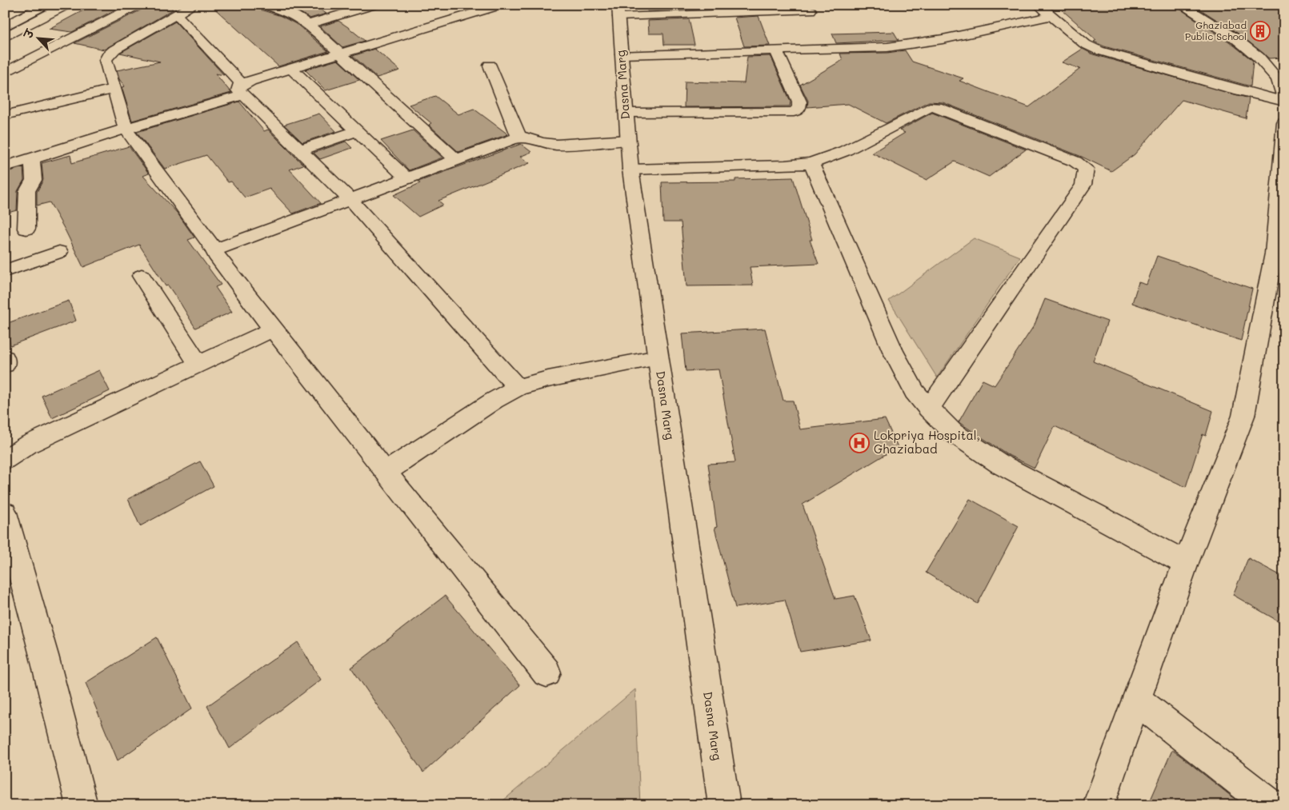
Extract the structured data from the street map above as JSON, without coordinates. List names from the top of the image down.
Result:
{
  "streets": {
    "street": ["Dasna Marg"]
  },
  "places": {
    "building": ["Ghaziabad Public School"],
    "hospital": ["Lokpriya Hospital, Ghaziabad"]
  },
  "north": "top left"
}
